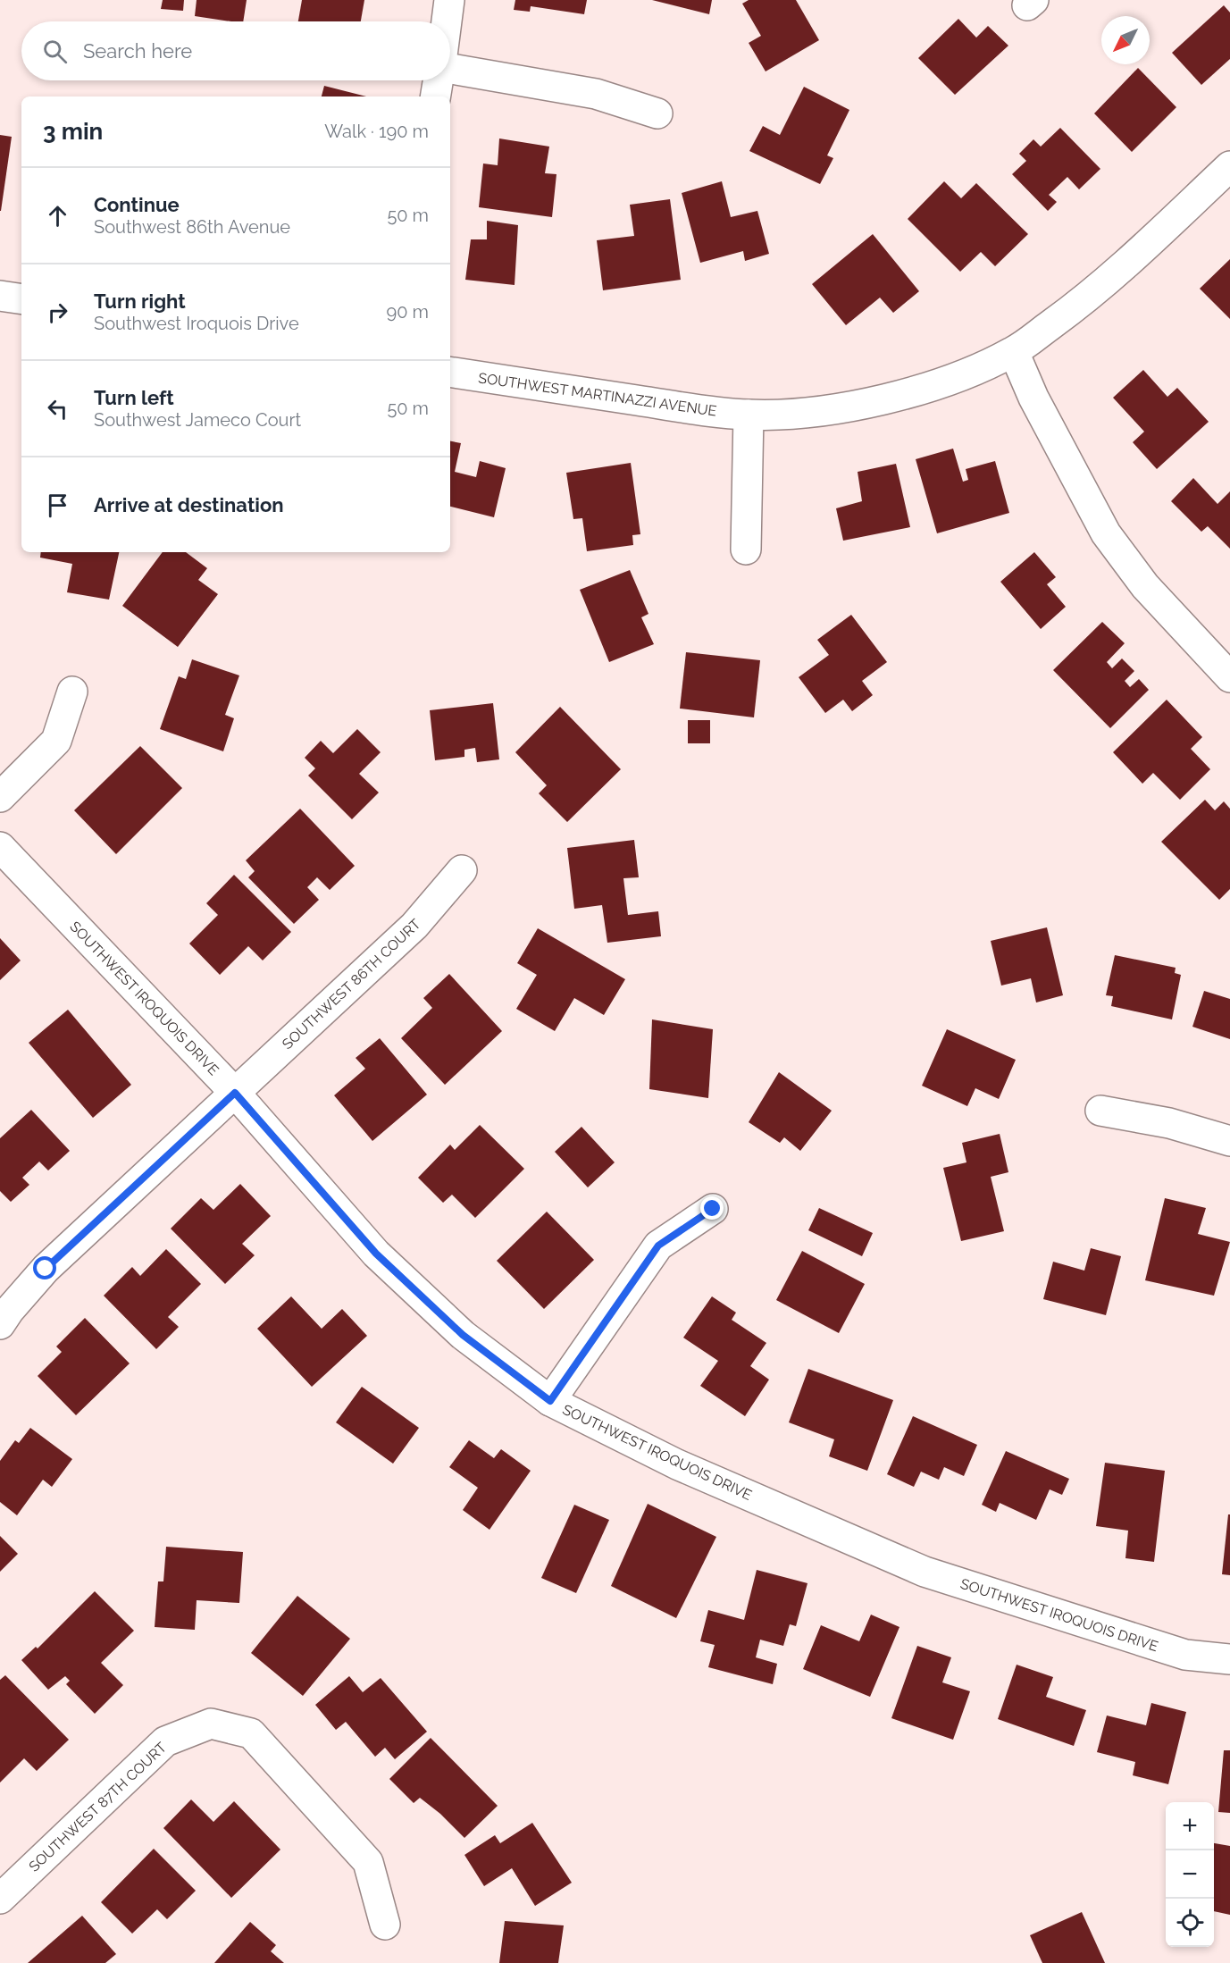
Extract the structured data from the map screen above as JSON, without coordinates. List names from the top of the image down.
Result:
{
  "streets": {
    "street": [
      "SOUTHWEST MARTINAZZI AVENUE",
      "SOUTHWEST 86TH COURT",
      "SOUTHWEST IROQUOIS DRIVE",
      "SOUTHWEST 87TH COURT"
    ]
  },
  "crossings": [
    ["SOUTHWEST 86TH COURT", "SOUTHWEST IROQUOIS DRIVE"]
  ],
  "north": "bottom left",
  "page": {
    "search": "Search here",
    "heading": ["3 min", "Walk · 190 m"],
    "list": [
      ["Continue", "Southwest 86th Avenue", "50 m"],
      ["Turn right", "Southwest Iroquois Drive", "90 m"],
      ["Turn left", "Southwest Jameco Court", "50 m"],
      "Arrive at destination"
    ],
    "map_buttons": ["+", "−"]
  }
}
